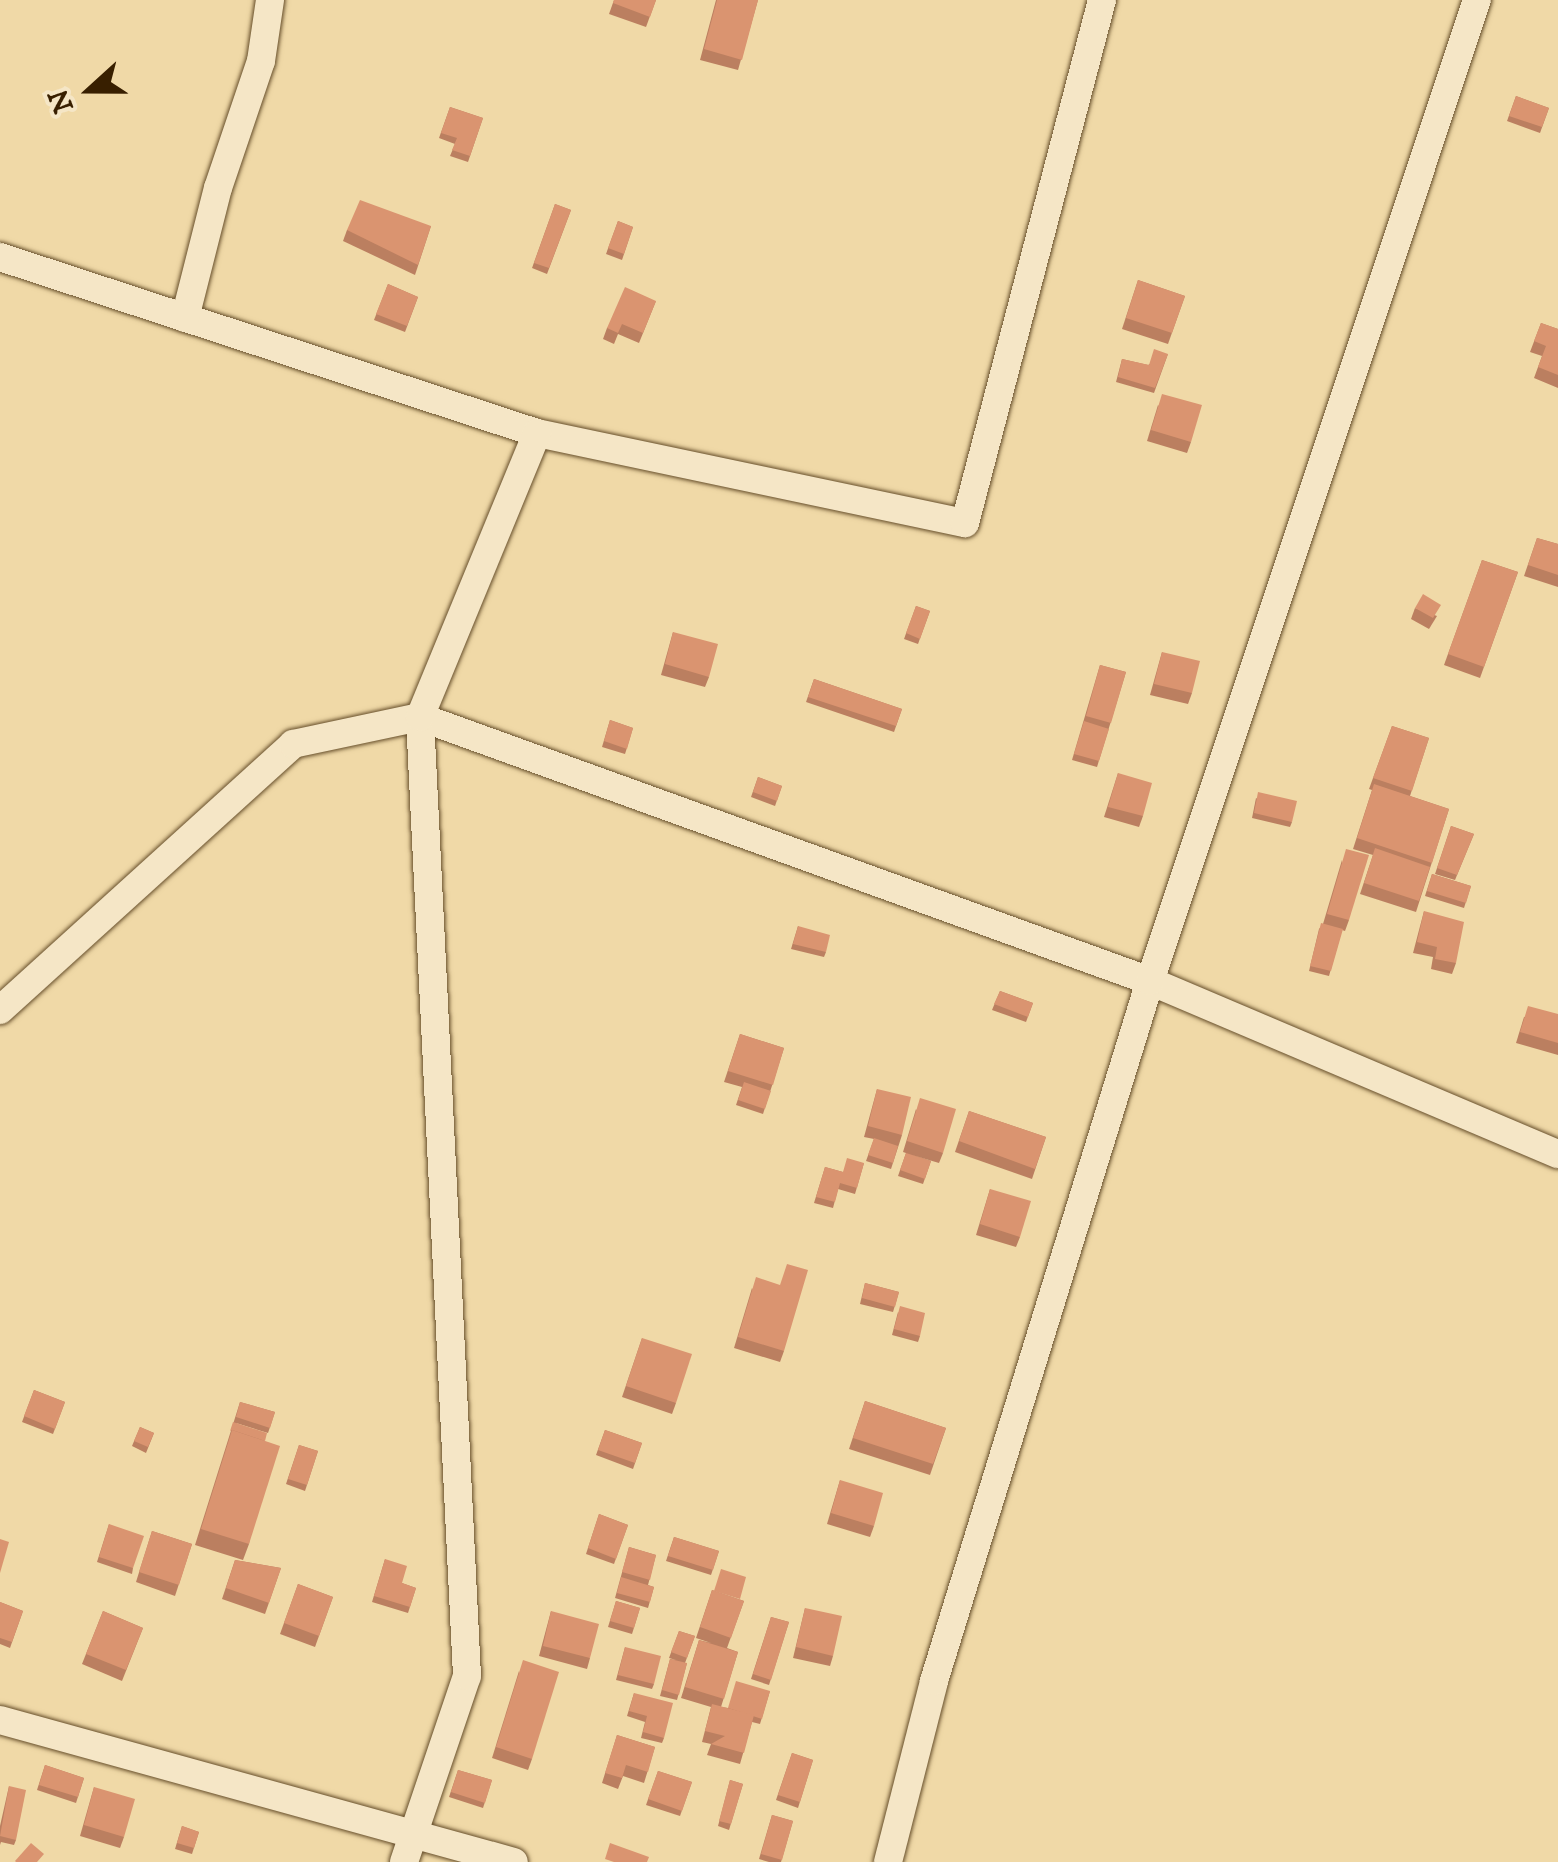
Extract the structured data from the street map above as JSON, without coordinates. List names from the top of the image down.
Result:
{
  "north": "left"
}
